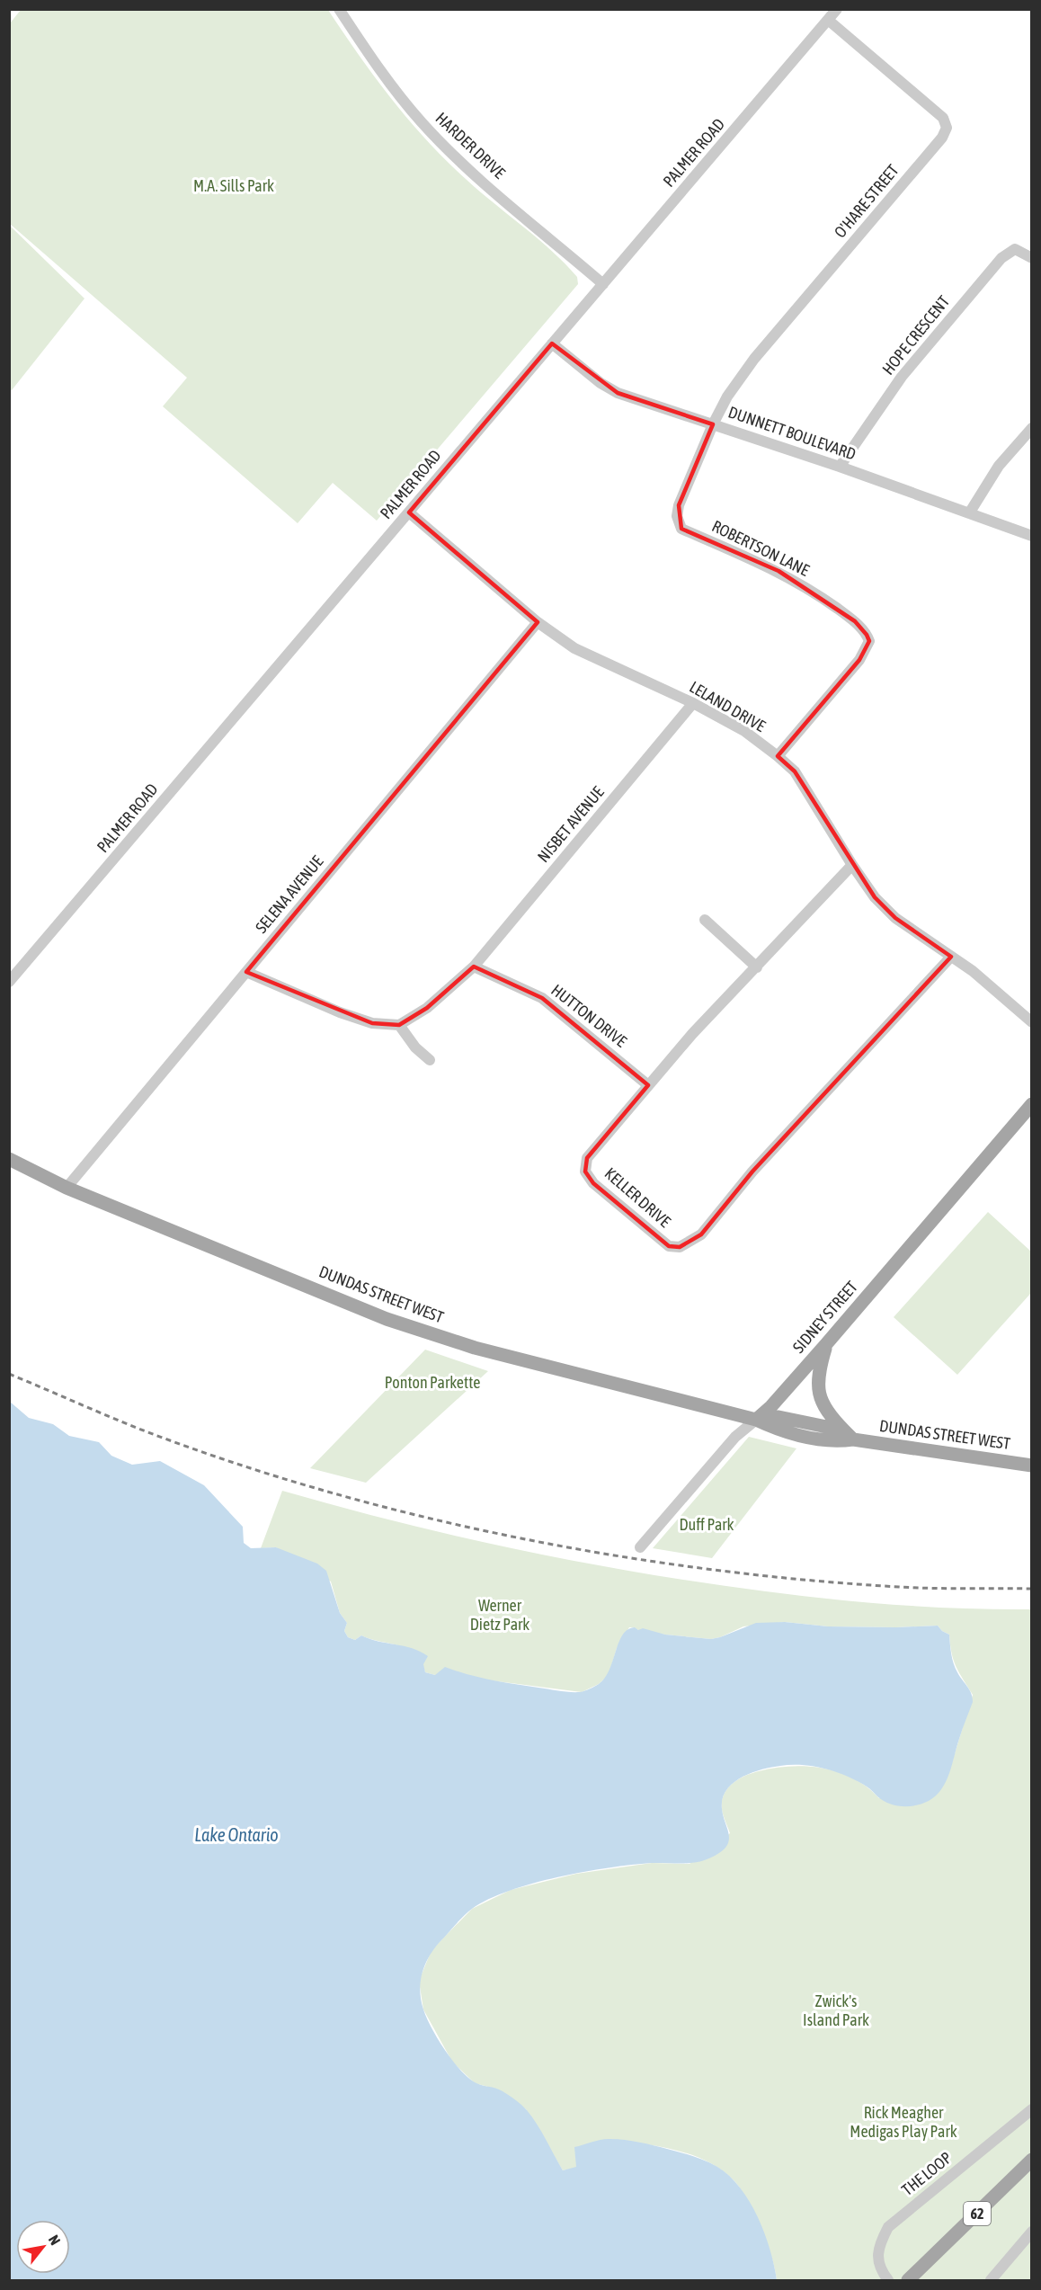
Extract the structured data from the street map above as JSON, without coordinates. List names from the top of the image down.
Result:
{
  "streets": {
    "main road": ["DUNDAS STREET WEST", "SIDNEY STREET", "62"],
    "street": [
      "HARDER DRIVE",
      "PALMER ROAD",
      "O'HARE STREET",
      "HOPE CRESCENT",
      "DUNNETT BOULEVARD",
      "ROBERTSON LANE",
      "LELAND DRIVE",
      "NISBET AVENUE",
      "SELENA AVENUE",
      "HUTTON DRIVE",
      "KELLER DRIVE",
      "THE LOOP"
    ]
  },
  "crossings": [
    ["HARDER DRIVE", "PALMER ROAD"],
    ["PALMER ROAD", "O'HARE STREET"],
    ["PALMER ROAD", "DUNNETT BOULEVARD"],
    ["PALMER ROAD", "LELAND DRIVE"],
    ["O'HARE STREET", "DUNNETT BOULEVARD"],
    ["O'HARE STREET", "ROBERTSON LANE"],
    ["HOPE CRESCENT", "DUNNETT BOULEVARD"],
    ["DUNNETT BOULEVARD", "ROBERTSON LANE"],
    ["ROBERTSON LANE", "LELAND DRIVE"],
    ["LELAND DRIVE", "NISBET AVENUE"],
    ["LELAND DRIVE", "SELENA AVENUE"],
    ["LELAND DRIVE", "KELLER DRIVE"],
    ["NISBET AVENUE", "HUTTON DRIVE"],
    ["SELENA AVENUE", "DUNDAS STREET WEST"],
    ["HUTTON DRIVE", "KELLER DRIVE"],
    ["DUNDAS STREET WEST", "SIDNEY STREET"]
  ],
  "water": ["Lake Ontario"],
  "parks": [
    "M.A. Sills Park",
    "Ponton Parkette",
    "Duff Park",
    "Werner Dietz Park",
    "Zwick's Island Park",
    "Rick Meagher Medigas Play Park"
  ],
  "north": "top right"
}
